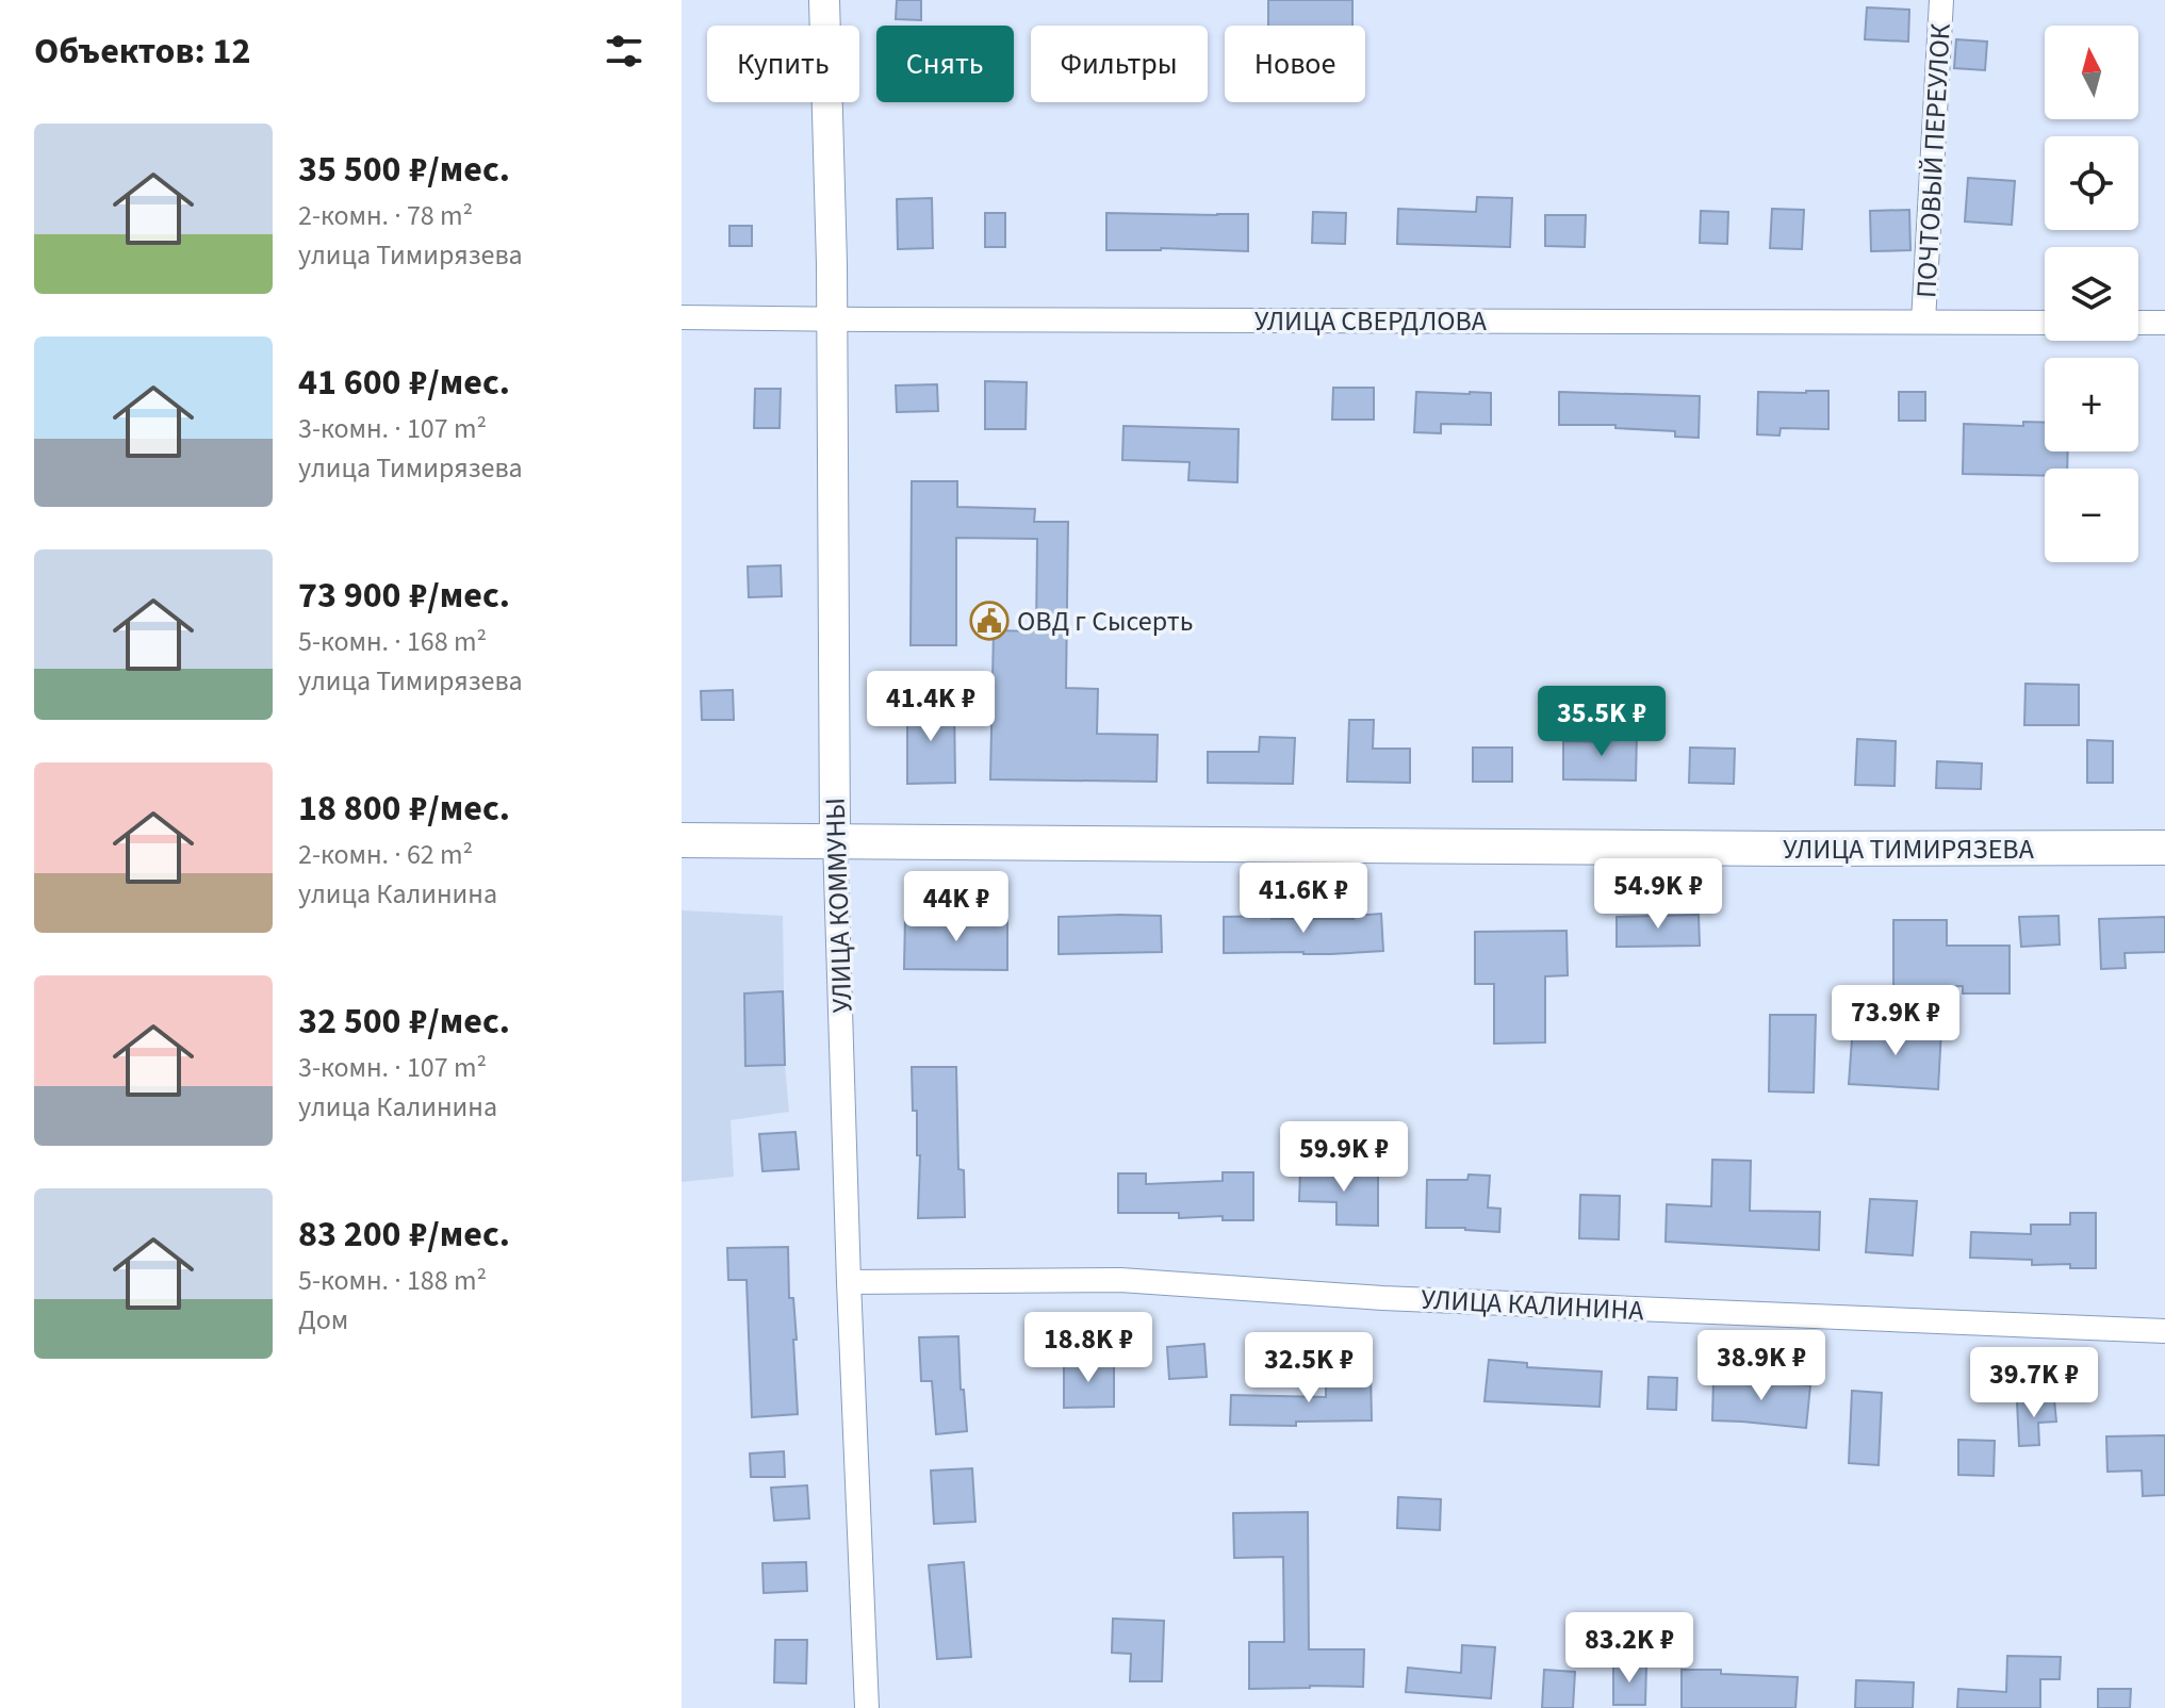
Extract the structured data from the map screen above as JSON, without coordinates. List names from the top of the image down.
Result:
{
  "streets": {
    "main road": ["УЛИЦА ТИМИРЯЗЕВА"],
    "street": [
      "ПОЧТОВЫЙ ПЕРЕУЛОК",
      "УЛИЦА СВЕРДЛОВА",
      "УЛИЦА КОММУНЫ",
      "УЛИЦА КАЛИНИНА"
    ]
  },
  "crossings": [
    ["ПОЧТОВЫЙ ПЕРЕУЛОК", "УЛИЦА СВЕРДЛОВА"],
    ["УЛИЦА СВЕРДЛОВА", "УЛИЦА КОММУНЫ"],
    ["УЛИЦА ТИМИРЯЗЕВА", "УЛИЦА КОММУНЫ"],
    ["УЛИЦА КОММУНЫ", "УЛИЦА КАЛИНИНА"]
  ],
  "places": {
    "public building": ["ОВД г Сысерть"]
  },
  "north": "top",
  "page": {
    "heading": "Объектов: 12",
    "map_buttons": ["+", "−"],
    "chip": [
      "Купить",
      "Снять",
      "Фильтры",
      "Новое"
    ],
    "list": [
      {
        "name": "35 500 ₽/мес.",
        "note": "2-комн. · 78 m² · улица Тимирязева"
      },
      {
        "name": "41 600 ₽/мес.",
        "note": "3-комн. · 107 m² · улица Тимирязева"
      },
      {
        "name": "73 900 ₽/мес.",
        "note": "5-комн. · 168 m² · улица Тимирязева"
      },
      {
        "name": "18 800 ₽/мес.",
        "note": "2-комн. · 62 m² · улица Калинина"
      },
      {
        "name": "32 500 ₽/мес.",
        "note": "3-комн. · 107 m² · улица Калинина"
      },
      {
        "name": "83 200 ₽/мес.",
        "note": "5-комн. · 188 m² · Дом"
      }
    ],
    "price": [
      "41.4K ₽",
      "35.5K ₽",
      "54.9K ₽",
      "41.6K ₽",
      "44K ₽",
      "73.9K ₽",
      "59.9K ₽",
      "18.8K ₽",
      "38.9K ₽",
      "32.5K ₽",
      "39.7K ₽",
      "83.2K ₽"
    ]
  }
}
